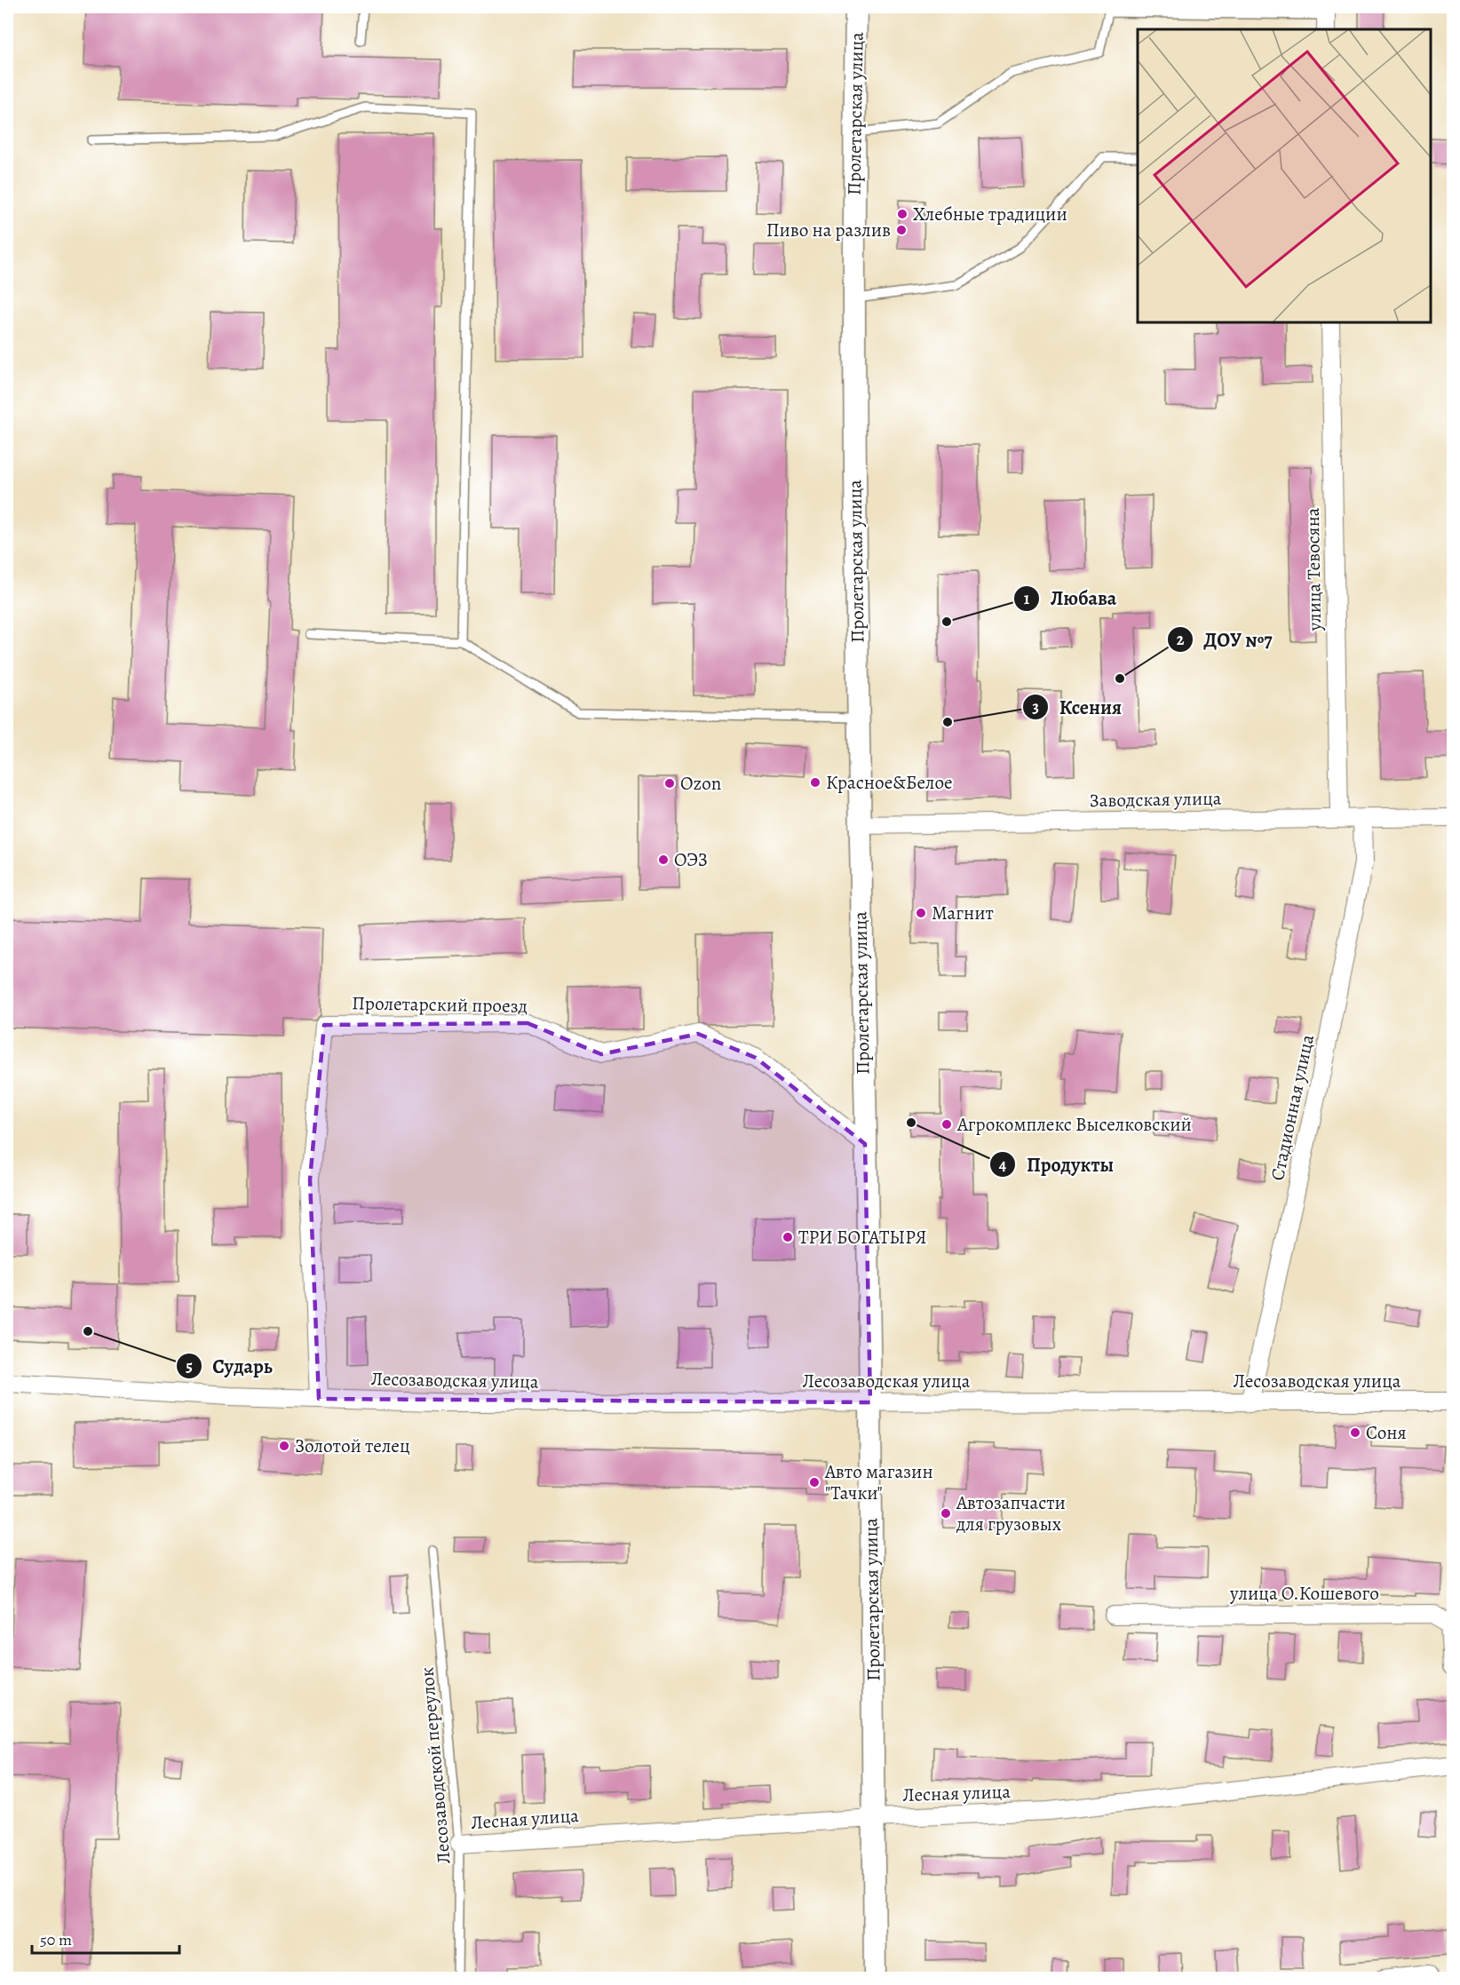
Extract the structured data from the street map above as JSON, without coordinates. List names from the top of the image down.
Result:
{
  "streets": {
    "street": [
      "Пролетарская улица",
      "улица Тевосяна",
      "Заводская улица",
      "Пролетарский проезд",
      "Стадионная улица",
      "Лесозаводская улица",
      "улица О.Кошевого",
      "Лесная улица"
    ],
    "lane": ["Лесозаводской переулок"]
  },
  "crossings": [
    ["Пролетарская улица", "Заводская улица"],
    ["Пролетарская улица", "Пролетарский проезд"],
    ["Пролетарская улица", "Лесозаводская улица"],
    ["Пролетарская улица", "Лесная улица"],
    ["улица Тевосяна", "Заводская улица"],
    ["Заводская улица", "Стадионная улица"],
    ["Пролетарский проезд", "Лесозаводская улица"],
    ["Стадионная улица", "Лесозаводская улица"],
    ["Лесозаводской переулок", "Лесная улица"]
  ],
  "places": [
    "Хлебные традиции",
    "Пиво на разлив",
    "Любава",
    "ДОУ №7",
    "Ксения",
    "Красное&Белое",
    "Ozon",
    "ОЭЗ",
    "Магнит",
    "Продукты",
    "Агрокомплекс Выселковский",
    "ТРИ БОГАТЫРЯ",
    "Сударь",
    "Соня",
    "Золотой телец",
    "Авто магазин \"Тачки\"",
    "Автозапчасти для грузовых"
  ],
  "scale_bar": "50 m"
}
